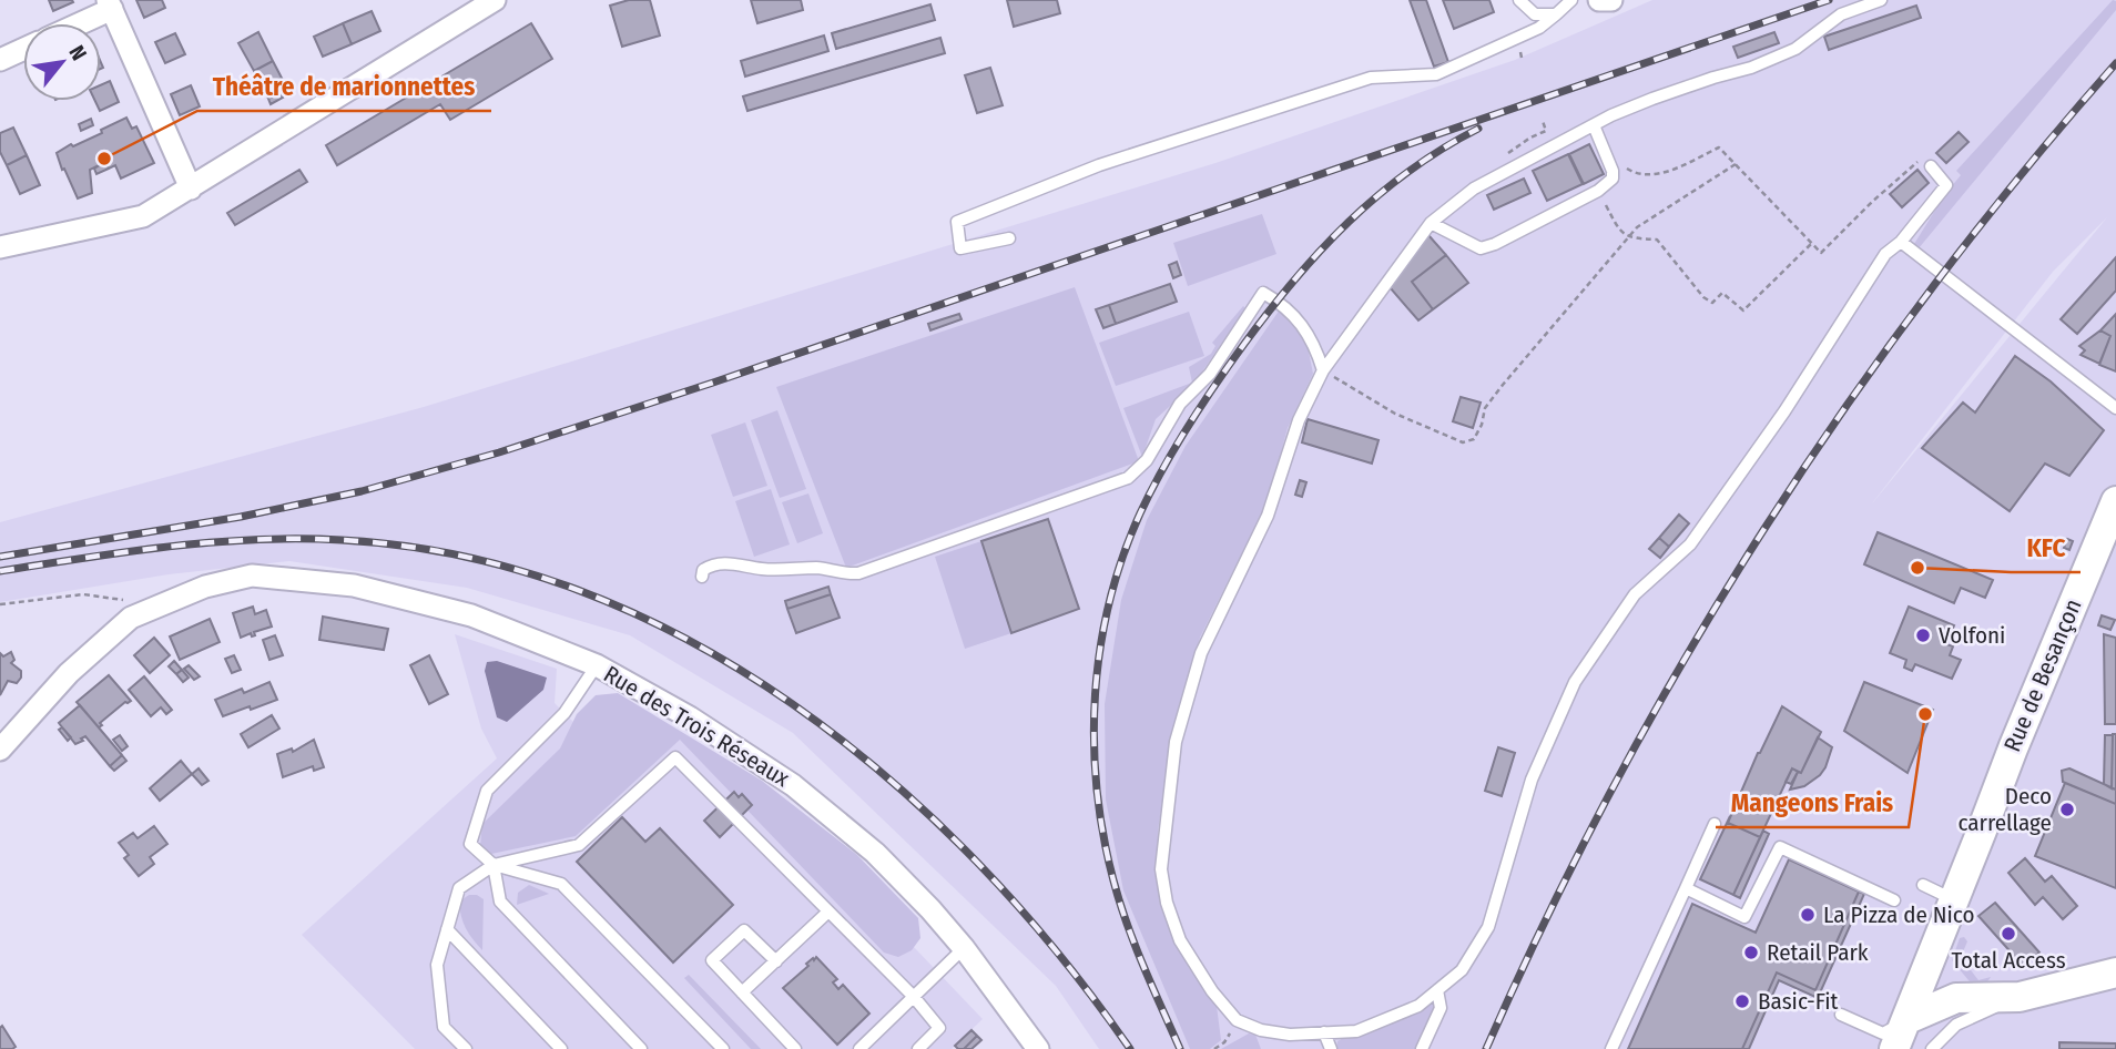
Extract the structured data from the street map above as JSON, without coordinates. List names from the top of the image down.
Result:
{
  "streets": {
    "main road": ["Rue de Besançon"],
    "street": ["Rue des Trois Réseaux"]
  },
  "places": [
    "Théâtre de marionnettes",
    "KFC",
    "Volfoni",
    "Mangeons Frais",
    "Deco carrellage",
    "La Pizza de Nico",
    "Total Access",
    "Retail Park",
    "Basic-Fit"
  ],
  "north": "top right"
}
